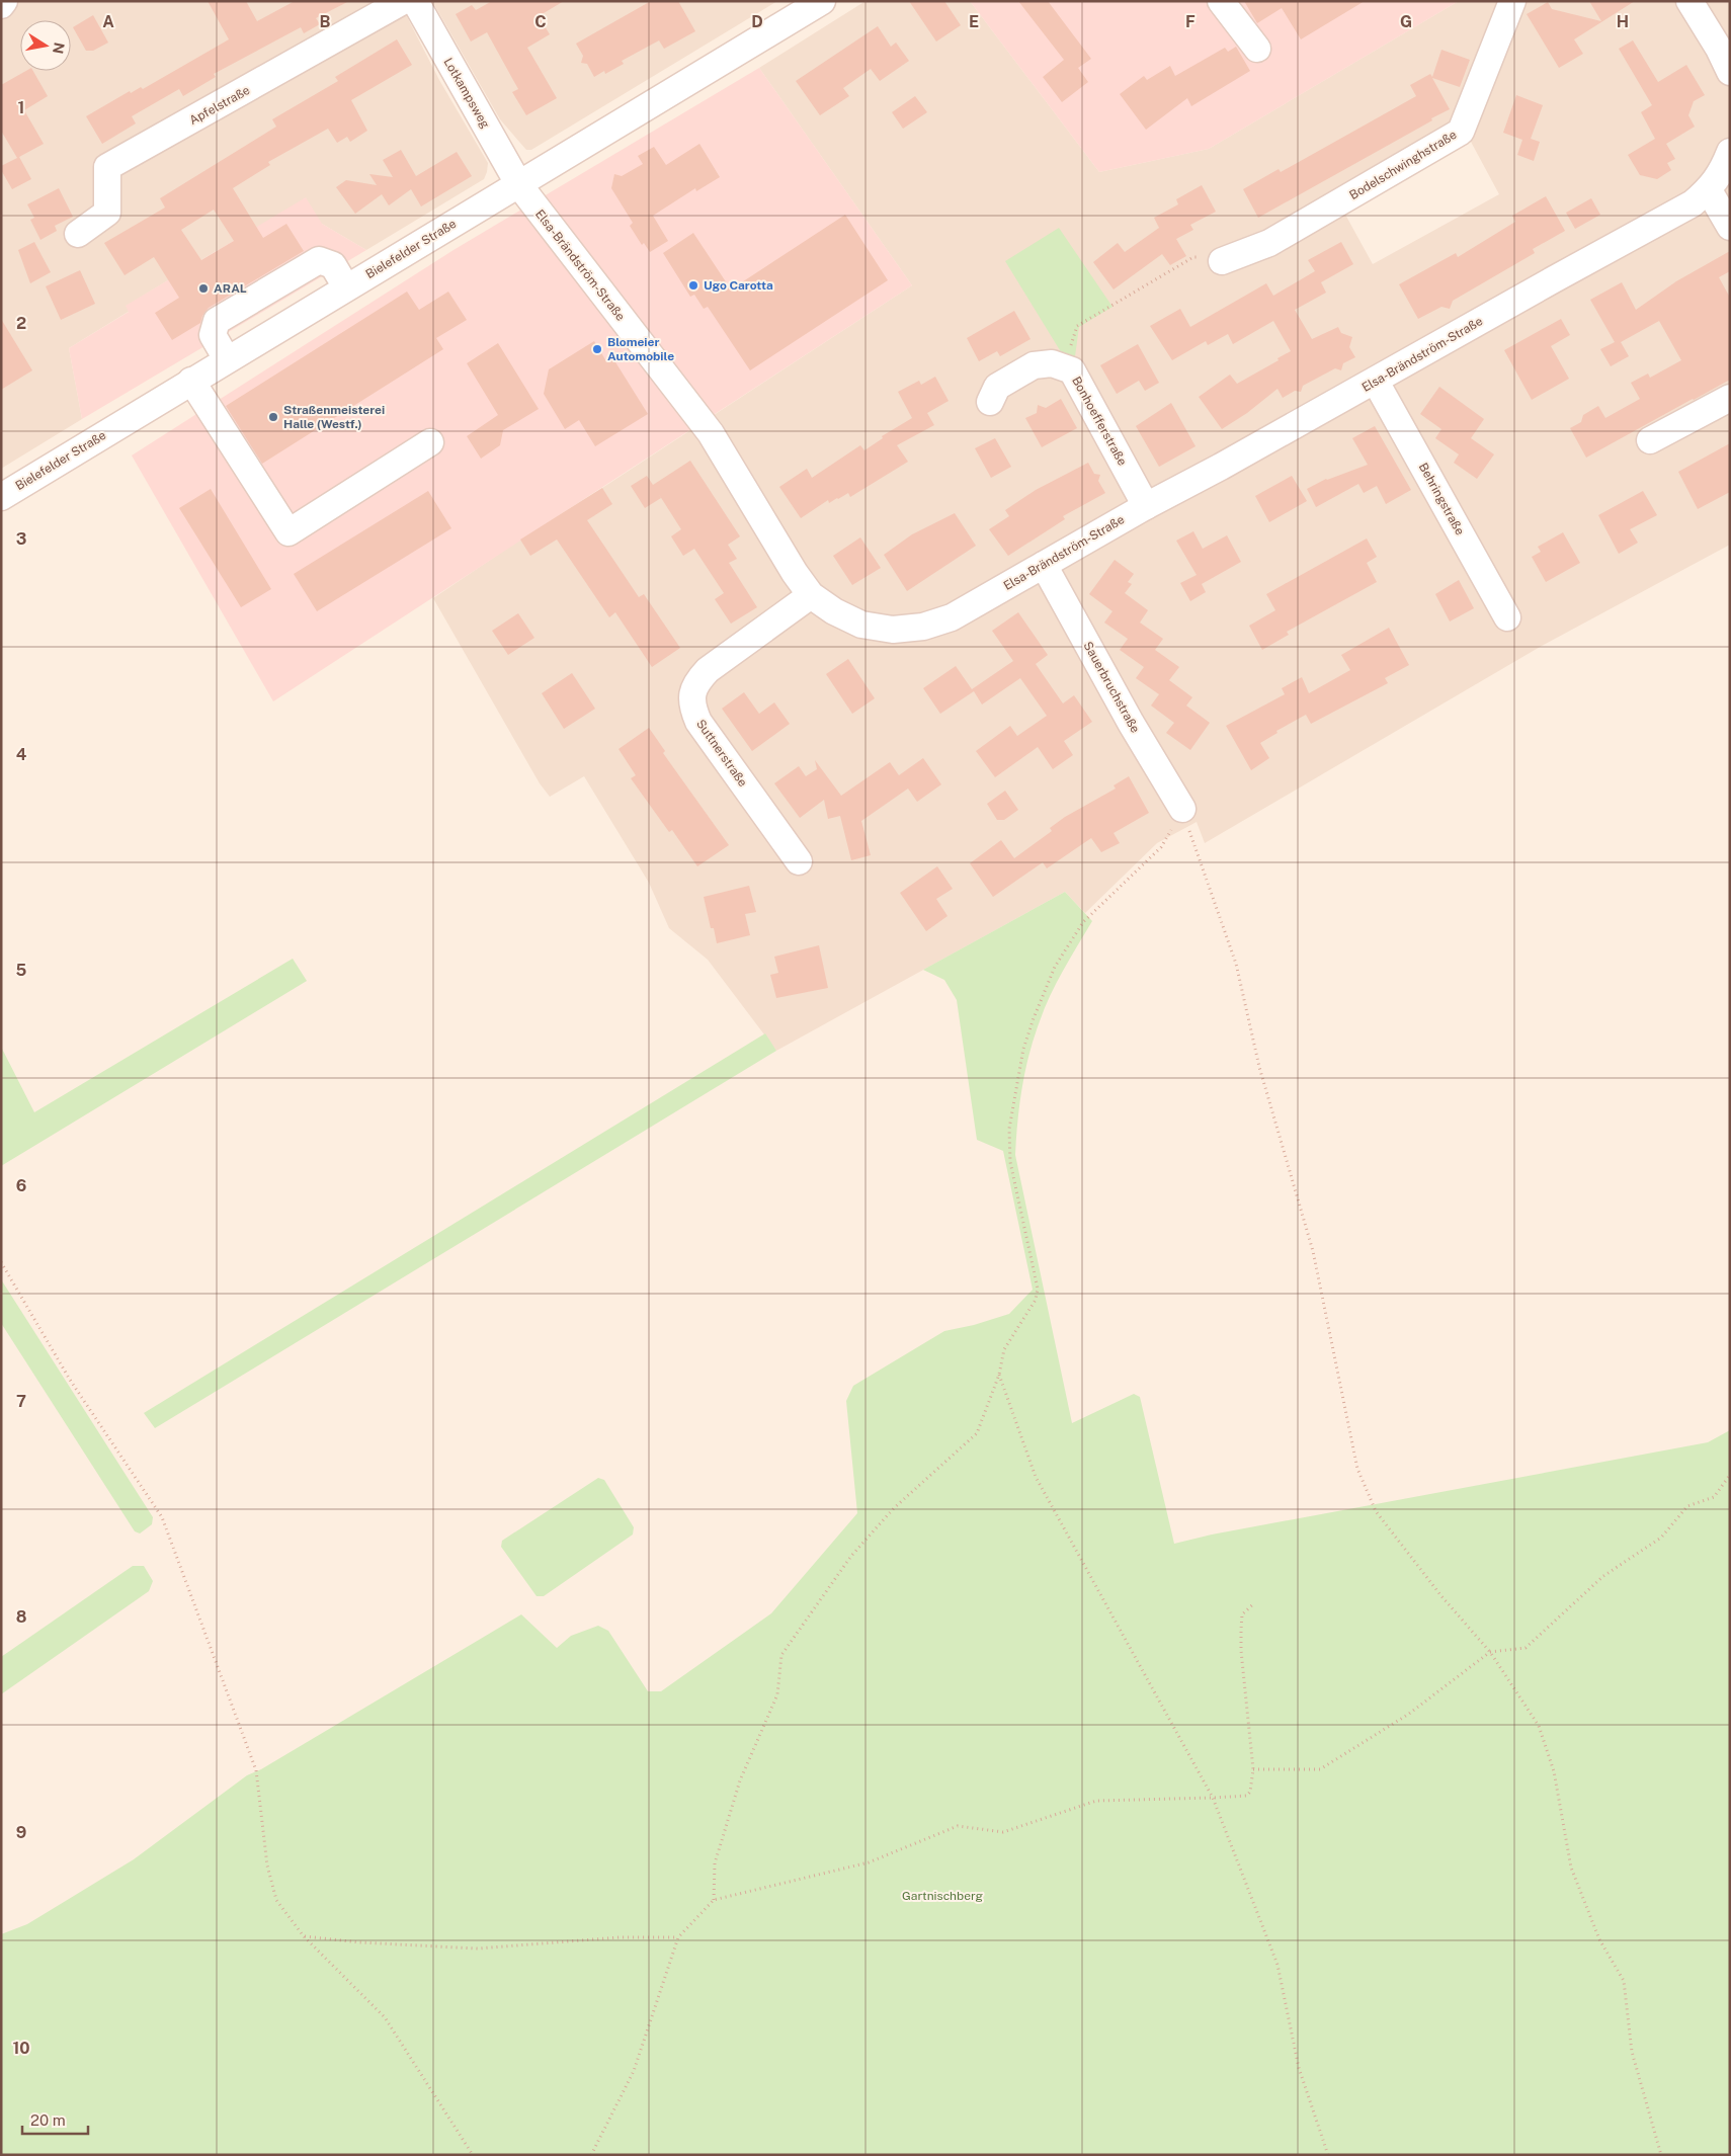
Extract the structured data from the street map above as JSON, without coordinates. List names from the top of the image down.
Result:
{
  "streets": {
    "street": [
      "Lotkampsweg",
      "Apfelstraße",
      "Bodelschwinghstraße",
      "Bielefelder Straße",
      "Elsa-Brändström-Straße",
      "Bonhoefferstraße",
      "Behringstraße",
      "Sauerbruchstraße",
      "Suttnerstraße"
    ]
  },
  "crossings": [
    ["Lotkampsweg", "Bielefelder Straße"],
    ["Lotkampsweg", "Elsa-Brändström-Straße"],
    ["Bielefelder Straße", "Elsa-Brändström-Straße"],
    ["Elsa-Brändström-Straße", "Bonhoefferstraße"],
    ["Elsa-Brändström-Straße", "Behringstraße"],
    ["Elsa-Brändström-Straße", "Sauerbruchstraße"],
    ["Elsa-Brändström-Straße", "Suttnerstraße"]
  ],
  "parks": ["Gartnischberg"],
  "places": [
    "Ugo Carotta",
    "ARAL",
    "Blomeier Automobile",
    "Straßenmeisterei Halle (Westf.)"
  ],
  "scale_bar": "20 m",
  "north": "right",
  "grid": {
    "columns": [
      "A",
      "B",
      "C",
      "D",
      "E",
      "F",
      "G",
      "H"
    ],
    "rows": [
      "1",
      "2",
      "3",
      "4",
      "5",
      "6",
      "7",
      "8",
      "9",
      "10"
    ]
  }
}
